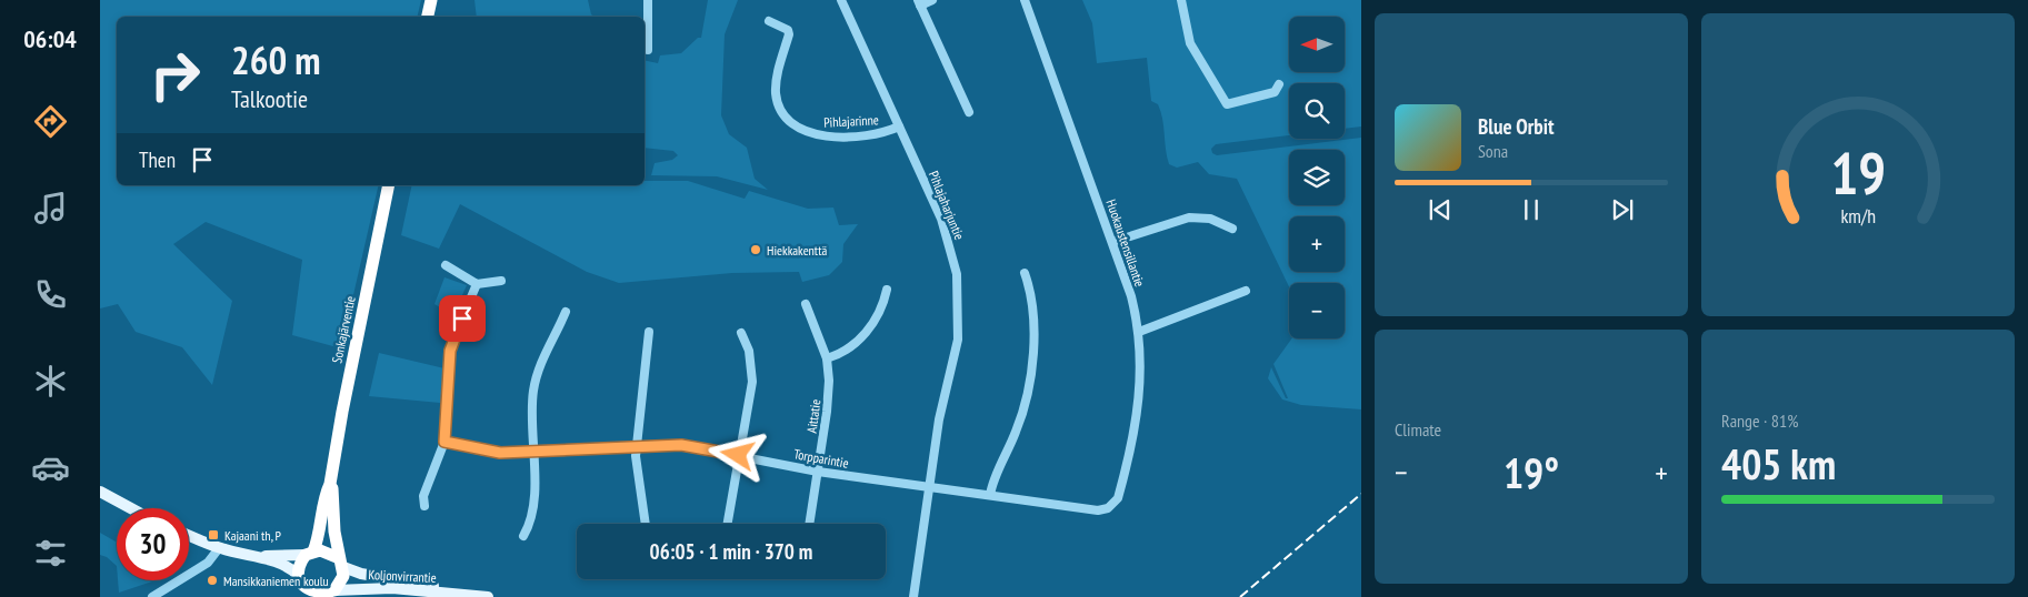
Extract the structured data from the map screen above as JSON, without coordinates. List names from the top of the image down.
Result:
{
  "streets": {
    "highway": ["Sonkajärventie"],
    "main road": ["Koljonvirrantie"],
    "street": [
      "Pihlajarinne",
      "Pihlajaharjuntie",
      "Huokaustensillantie",
      "Aittatie",
      "Torpparintie"
    ]
  },
  "crossings": [
    ["Pihlajarinne", "Pihlajaharjuntie"],
    ["Pihlajaharjuntie", "Torpparintie"],
    ["Huokaustensillantie", "Torpparintie"],
    ["Sonkajärventie", "Koljonvirrantie"],
    ["Aittatie", "Torpparintie"]
  ],
  "places": {
    "other": ["Hiekkakenttä", "Mansikkaniemen koulu"],
    "transit": ["Kajaani th, P"]
  },
  "north": "left",
  "page": {
    "tabs": "06:04",
    "map_buttons": ["+", "−"],
    "turn": ["260 m", "Talkootie"],
    "song": ["Blue Orbit", "Sona"],
    "then": "Then",
    "tile": [
      "Climate",
      ["Range · 81%", "405 km"]
    ],
    "heat": ["−", "19°", "+"],
    "limit": "30",
    "trip": "06:05 · 1 min · 370 m",
    "gauge": ["19", "km/h"]
  }
}
